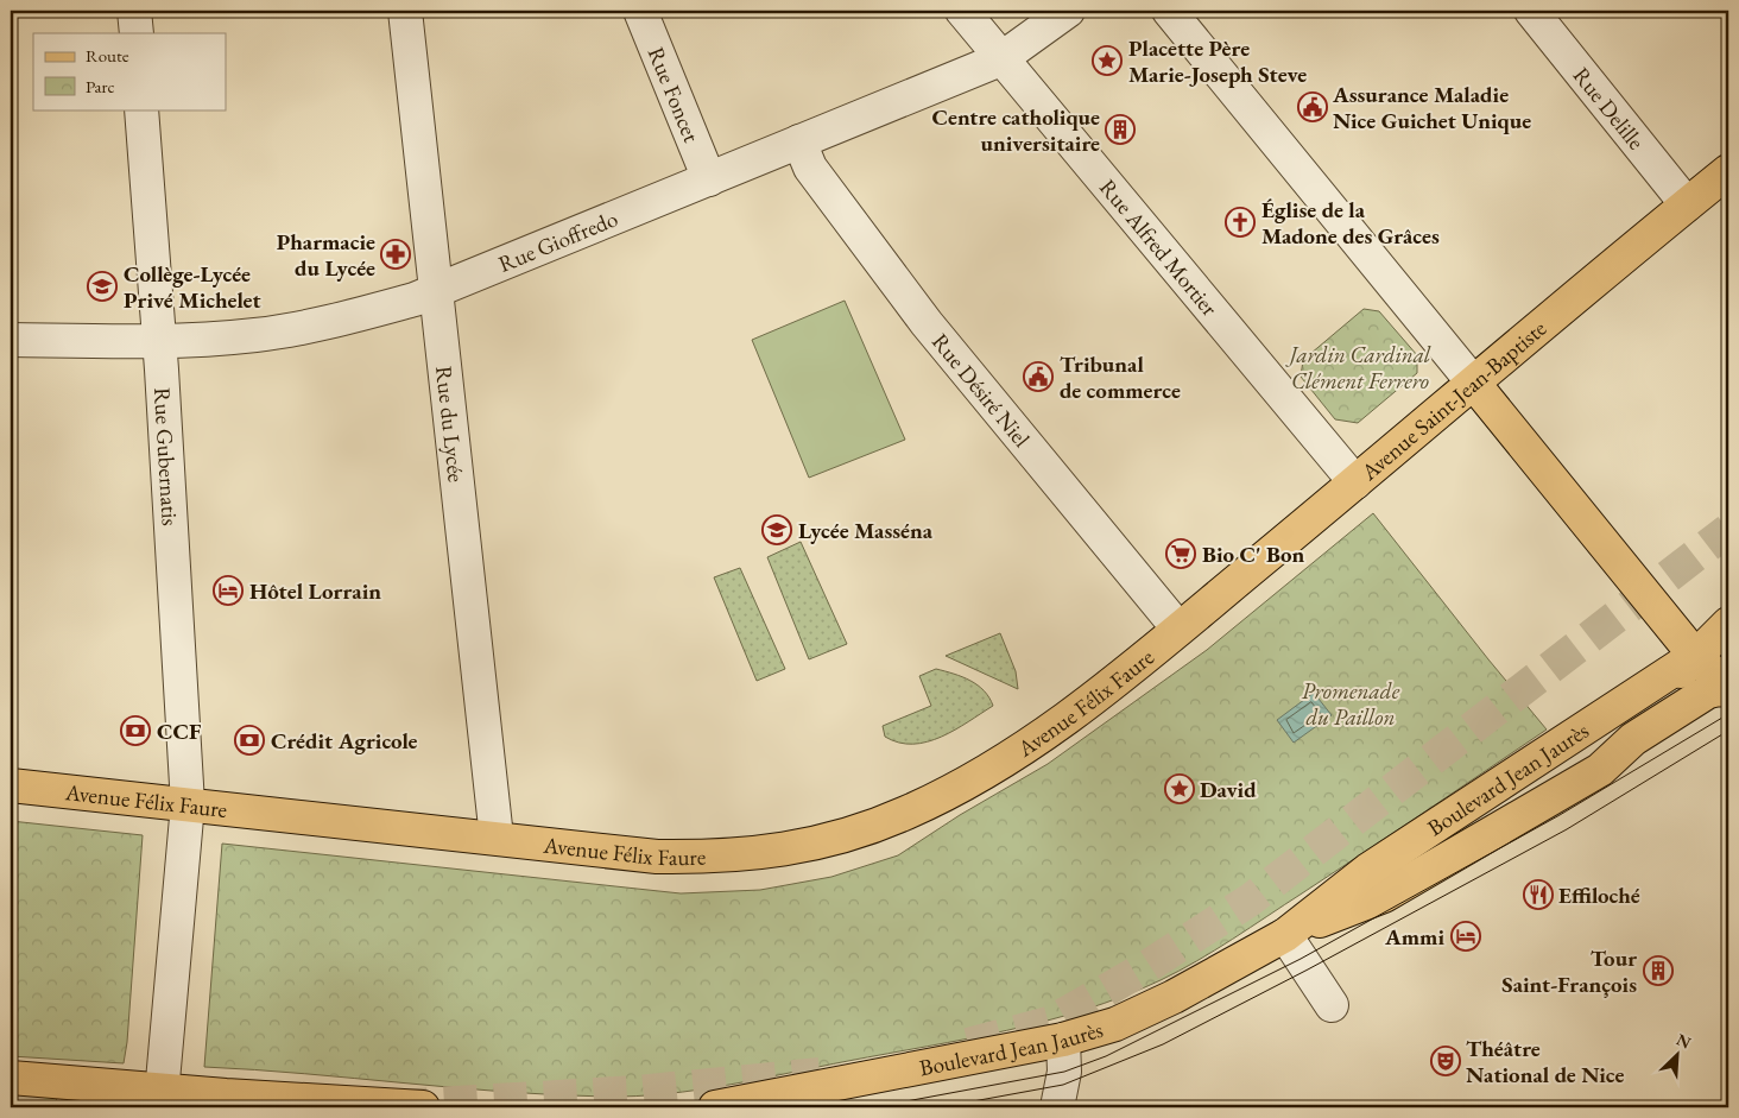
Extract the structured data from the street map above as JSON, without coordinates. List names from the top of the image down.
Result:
{
  "streets": {
    "main road": ["Avenue Saint-Jean-Baptiste", "Avenue Félix Faure", "Boulevard Jean Jaurès"],
    "street": [
      "Rue Foncet",
      "Rue Delille",
      "Rue Gioffredo",
      "Rue Alfred Mortier",
      "Rue Désiré Niel",
      "Rue du Lycée",
      "Rue Gubernatis"
    ]
  },
  "crossings": [
    ["Rue Foncet", "Rue Gioffredo"],
    ["Rue Delille", "Avenue Saint-Jean-Baptiste"],
    ["Rue Gioffredo", "Rue Alfred Mortier"],
    ["Rue Gioffredo", "Rue Désiré Niel"],
    ["Rue Gioffredo", "Rue du Lycée"],
    ["Rue Gioffredo", "Rue Gubernatis"],
    ["Rue Alfred Mortier", "Avenue Saint-Jean-Baptiste"],
    ["Rue Désiré Niel", "Avenue Saint-Jean-Baptiste"],
    ["Rue Désiré Niel", "Avenue Félix Faure"],
    ["Avenue Saint-Jean-Baptiste", "Avenue Félix Faure"],
    ["Rue du Lycée", "Avenue Félix Faure"],
    ["Rue Gubernatis", "Avenue Félix Faure"]
  ],
  "parks": ["Jardin Cardinal Clément Ferrero", "Promenade du Paillon"],
  "places": {
    "place": ["Placette Père Marie-Joseph Steve", "David"],
    "public building": ["Assurance Maladie Nice Guichet Unique", "Tribunal de commerce"],
    "building": ["Centre catholique universitaire", "Tour Saint-François"],
    "church": ["Église de la Madone des Grâces"],
    "pharmacy": ["Pharmacie du Lycée"],
    "school or university": ["Collège-Lycée Privé Michelet", "Lycée Masséna"],
    "supermarket": ["Bio C' Bon"],
    "hotel": ["Hôtel Lorrain", "Ammi"],
    "bank": ["CCF", "Crédit Agricole"],
    "restaurant": ["Effiloché"],
    "theatre": ["Théâtre National de Nice"]
  },
  "legend": ["Route", "Parc"],
  "north": "top right"
}
